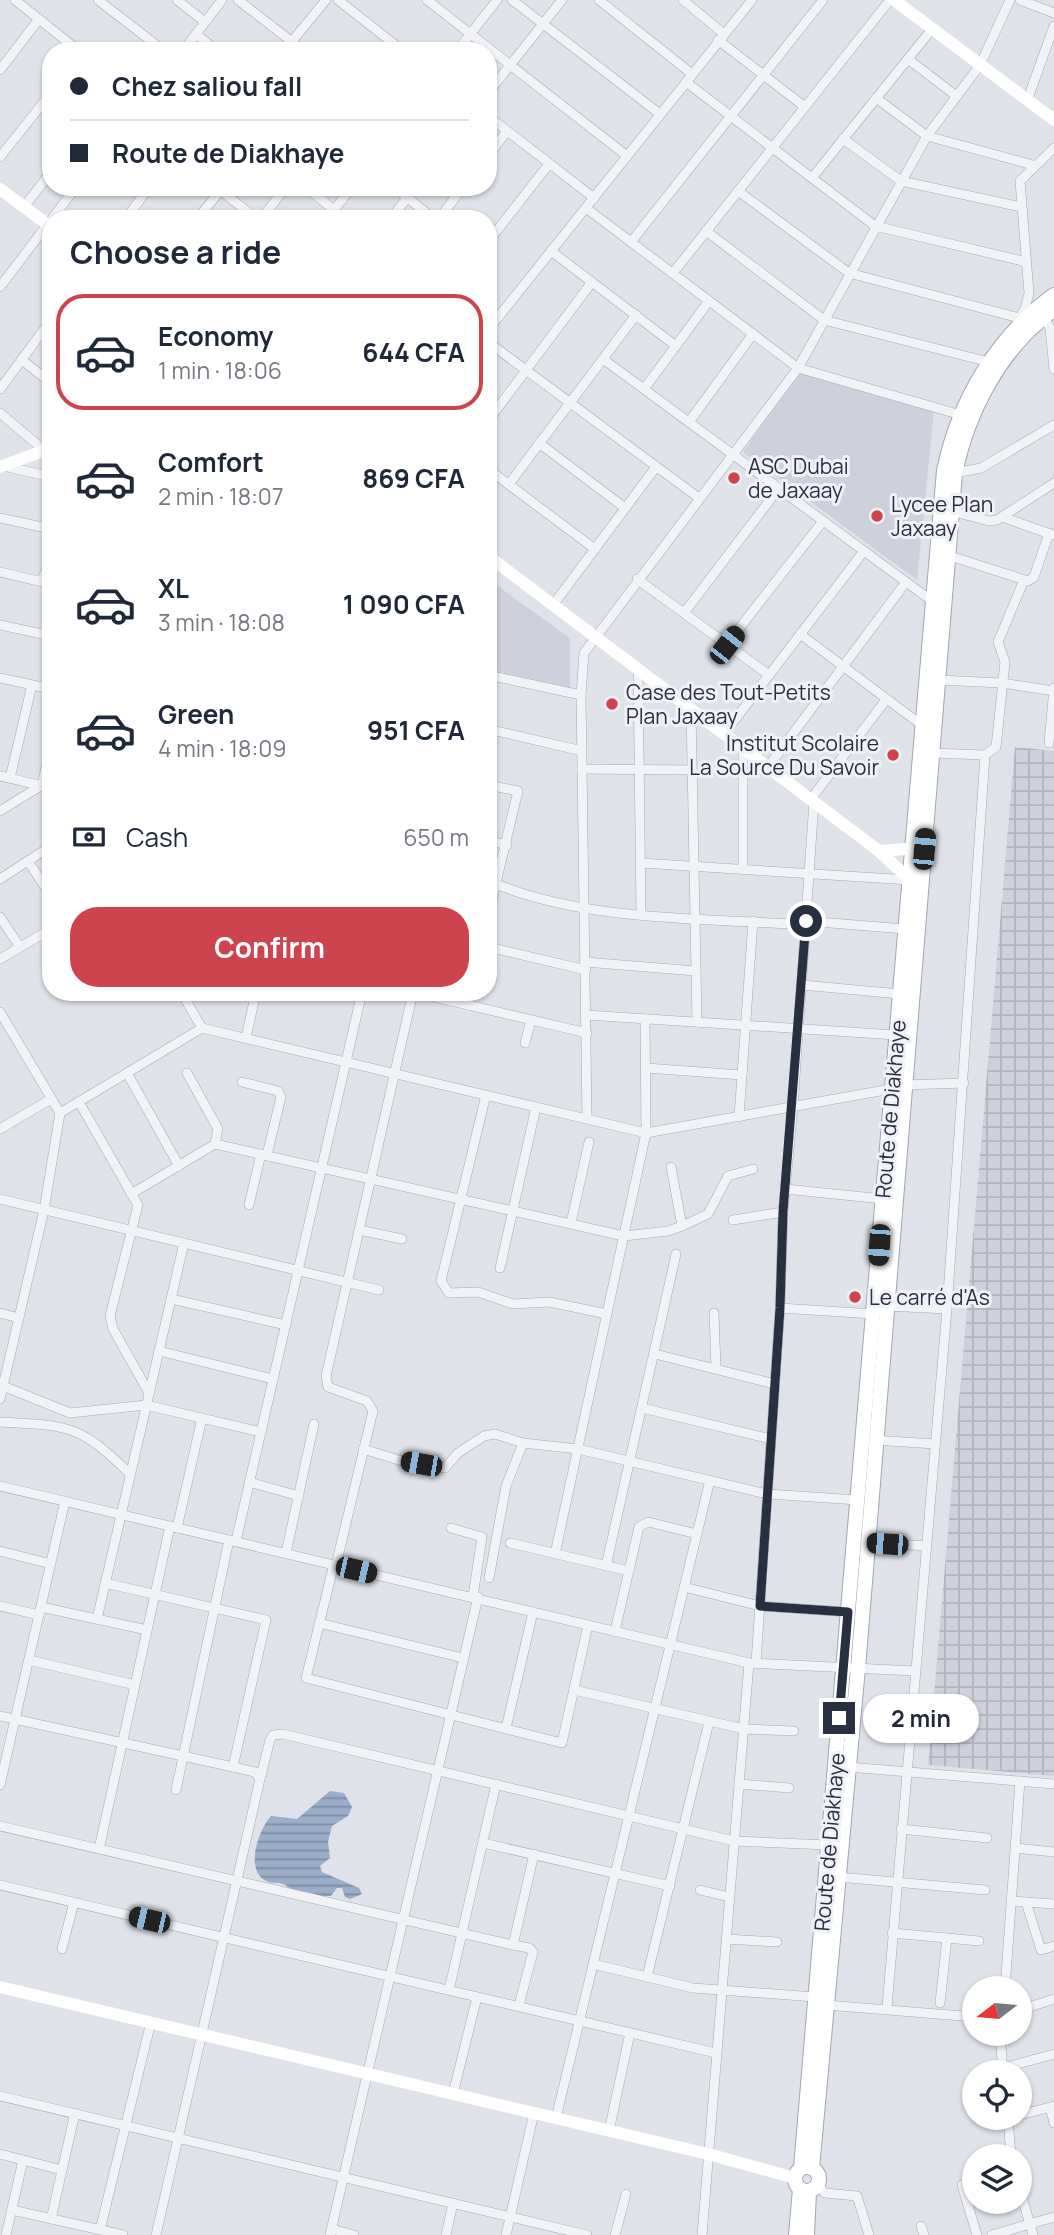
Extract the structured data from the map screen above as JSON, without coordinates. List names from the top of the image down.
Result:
{
  "streets": {
    "main road": ["Route de Diakhaye"]
  },
  "places": [
    "ASC Dubai de Jaxaay",
    "Lycee Plan Jaxaay",
    "Case des Tout-Petits Plan Jaxaay",
    "Institut Scolaire La Source Du Savoir",
    "Le carré d'As"
  ],
  "north": "left",
  "page": {
    "banner": ["Chez saliou fall", "Route de Diakhaye"],
    "heading": "Choose a ride",
    "list": [
      {
        "name": "Economy",
        "note": "1 min · 18:06",
        "value": "644 CFA"
      },
      {
        "name": "Comfort",
        "note": "2 min · 18:07",
        "value": "869 CFA"
      },
      {
        "name": "XL",
        "note": "3 min · 18:08",
        "value": "1 090 CFA"
      },
      {
        "name": "Green",
        "note": "4 min · 18:09",
        "value": "951 CFA"
      }
    ],
    "pay": ["Cash", "650 m"],
    "buttons": "Confirm",
    "bubble": "2 min"
  }
}
